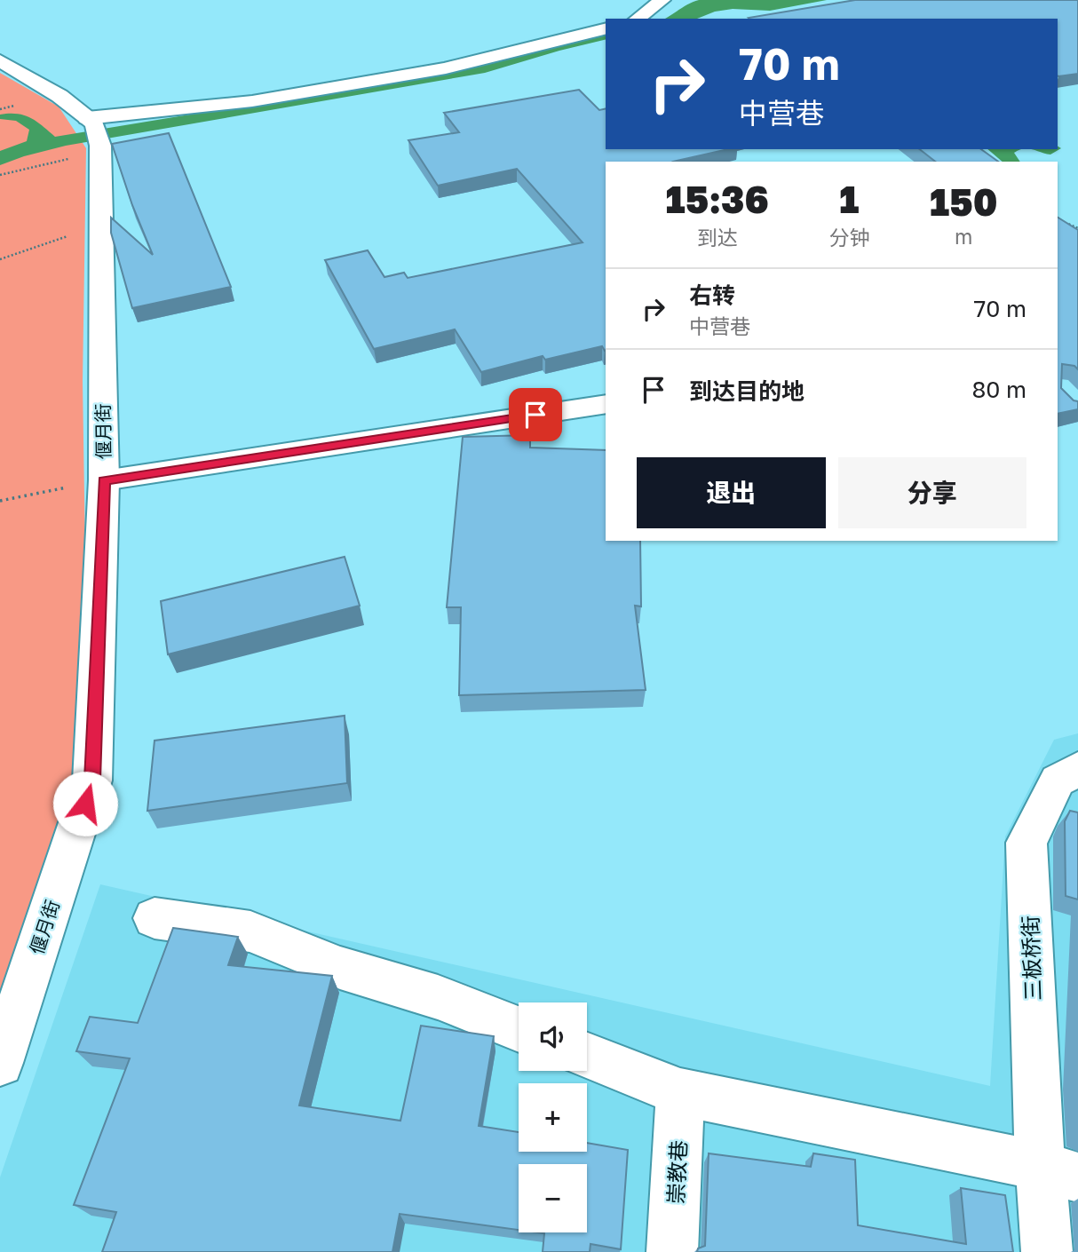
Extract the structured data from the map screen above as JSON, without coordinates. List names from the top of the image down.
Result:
{
  "streets": {
    "street": ["偃月街", "三板桥街", "崇教巷"]
  },
  "page": {
    "turn": ["70 m", "中营巷"],
    "eta": [
      "15:36",
      "到达",
      "1",
      "分钟",
      "150",
      "m"
    ],
    "list": [
      {
        "name": "右转",
        "note": "中营巷",
        "value": "70 m"
      },
      {
        "name": "到达目的地",
        "value": "80 m"
      }
    ],
    "buttons": ["退出", "分享"],
    "map_buttons": ["+", "−"]
  }
}
